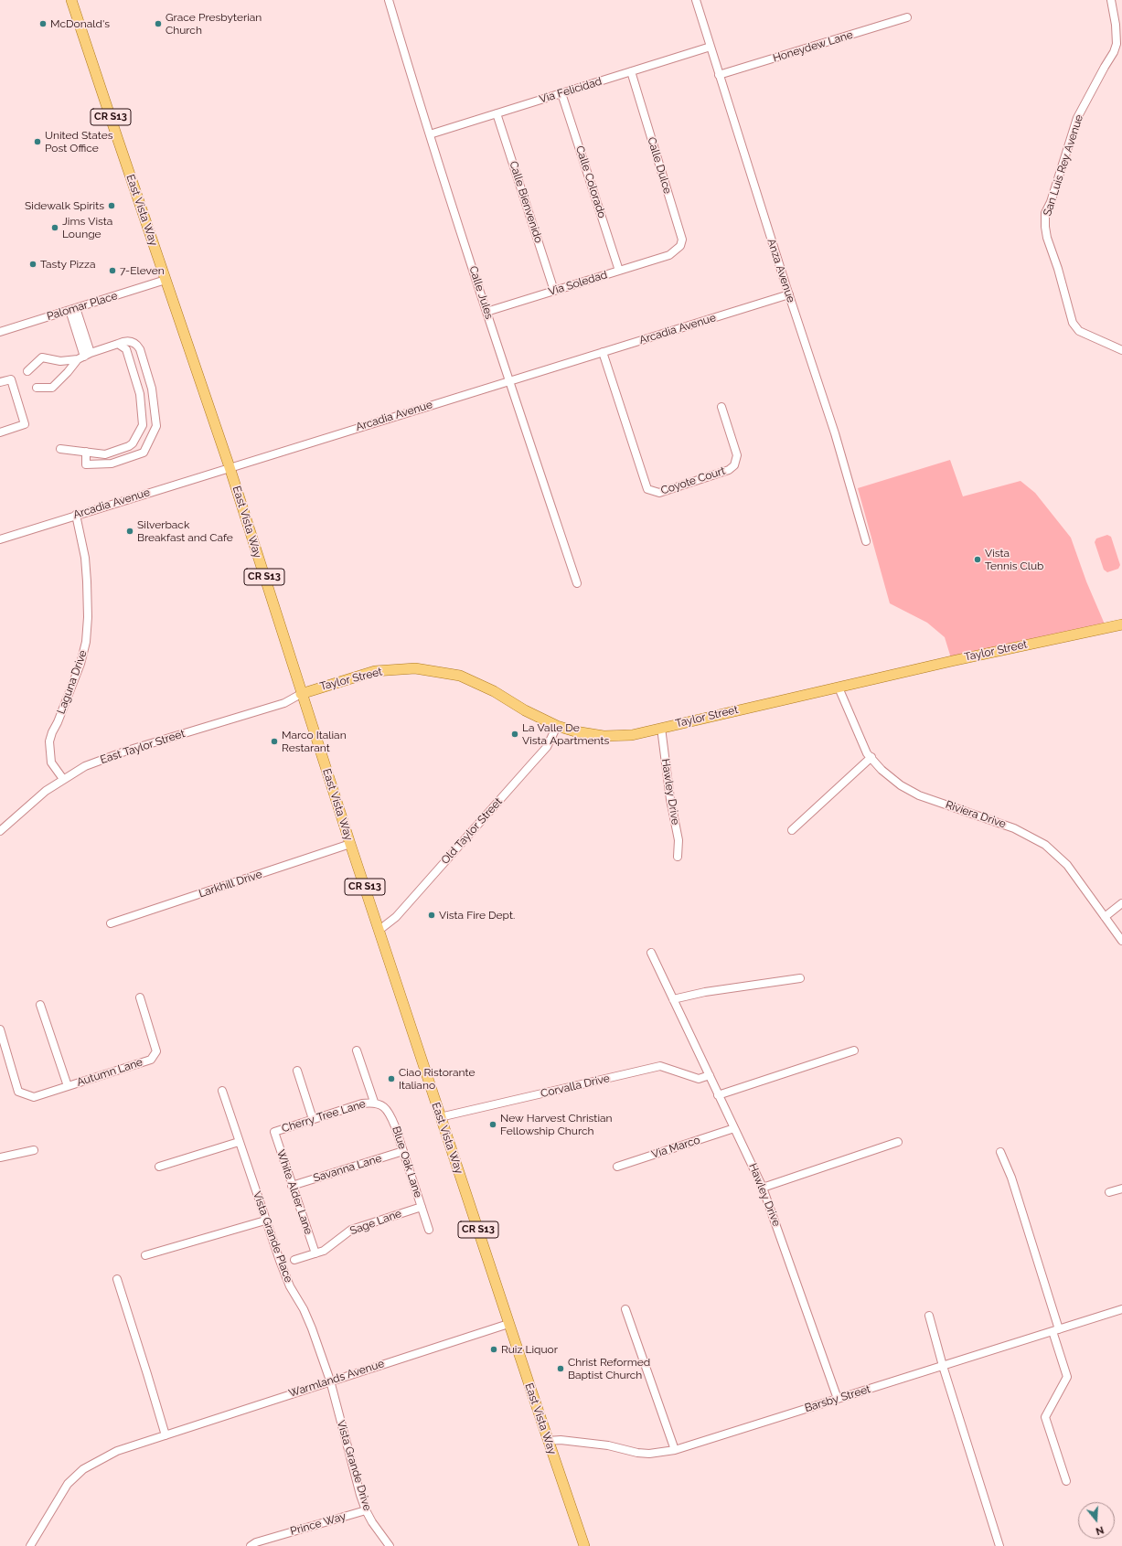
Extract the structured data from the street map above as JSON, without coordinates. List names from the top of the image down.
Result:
{
  "streets": {
    "main road": ["CR S13", "East Vista Way", "Taylor Street"],
    "street": [
      "Honeydew Lane",
      "Via Felicidad",
      "Calle Dulce",
      "San Luis Rey Avenue",
      "Calle Colorado",
      "Calle Bienvenido",
      "Anza Avenue",
      "Via Soledad",
      "Calle Jules",
      "Palomar Place",
      "Arcadia Avenue",
      "Coyote Court",
      "Laguna Drive",
      "East Taylor Street",
      "Hawley Drive",
      "Riviera Drive",
      "Old Taylor Street",
      "Larkhill Drive",
      "Autumn Lane",
      "Corvalla Drive",
      "Cherry Tree Lane",
      "Via Marco",
      "Blue Oak Lane",
      "Savanna Lane",
      "White Alder Lane",
      "Sage Lane",
      "Vista Grande Place",
      "Warmlands Avenue",
      "Barsby Street",
      "Vista Grande Drive",
      "Prince Way"
    ]
  },
  "crossings": [
    ["Honeydew Lane", "Anza Avenue"],
    ["Via Felicidad", "Calle Dulce"],
    ["Via Felicidad", "Calle Colorado"],
    ["Via Felicidad", "Calle Bienvenido"],
    ["Via Felicidad", "Anza Avenue"],
    ["Via Felicidad", "Calle Jules"],
    ["Calle Dulce", "Via Soledad"],
    ["Calle Colorado", "Via Soledad"],
    ["Calle Bienvenido", "Via Soledad"],
    ["East Vista Way", "Palomar Place"],
    ["East Vista Way", "Arcadia Avenue"],
    ["East Vista Way", "Taylor Street"],
    ["East Vista Way", "East Taylor Street"],
    ["East Vista Way", "Old Taylor Street"],
    ["East Vista Way", "Larkhill Drive"],
    ["East Vista Way", "Corvalla Drive"],
    ["East Vista Way", "Warmlands Avenue"],
    ["East Vista Way", "Barsby Street"],
    ["Anza Avenue", "Arcadia Avenue"],
    ["Via Soledad", "Calle Jules"],
    ["Calle Jules", "Arcadia Avenue"],
    ["Arcadia Avenue", "Coyote Court"],
    ["Arcadia Avenue", "Laguna Drive"],
    ["Taylor Street", "East Taylor Street"],
    ["Taylor Street", "Hawley Drive"],
    ["Taylor Street", "Riviera Drive"],
    ["Taylor Street", "Old Taylor Street"],
    ["Laguna Drive", "East Taylor Street"],
    ["Hawley Drive", "Corvalla Drive"],
    ["Hawley Drive", "Via Marco"],
    ["Hawley Drive", "Barsby Street"],
    ["Cherry Tree Lane", "Blue Oak Lane"],
    ["Cherry Tree Lane", "White Alder Lane"],
    ["Blue Oak Lane", "Savanna Lane"],
    ["Blue Oak Lane", "Sage Lane"],
    ["Savanna Lane", "White Alder Lane"],
    ["White Alder Lane", "Sage Lane"],
    ["Vista Grande Place", "Warmlands Avenue"],
    ["Vista Grande Place", "Vista Grande Drive"],
    ["Warmlands Avenue", "Vista Grande Drive"],
    ["Vista Grande Drive", "Prince Way"]
  ],
  "places": [
    "McDonald's",
    "Grace Presbyterian Church",
    "United States Post Office",
    "Sidewalk Spirits",
    "Jims Vista Lounge",
    "Tasty Pizza",
    "7-Eleven",
    "Silverback Breakfast and Cafe",
    "Vista Tennis Club",
    "La Valle De Vista Apartments",
    "Marco Italian Restarant",
    "Vista Fire Dept.",
    "Ciao Ristorante Italiano",
    "New Harvest Christian Fellowship Church",
    "Ruiz Liquor",
    "Christ Reformed Baptist Church"
  ],
  "north": "bottom"
}
